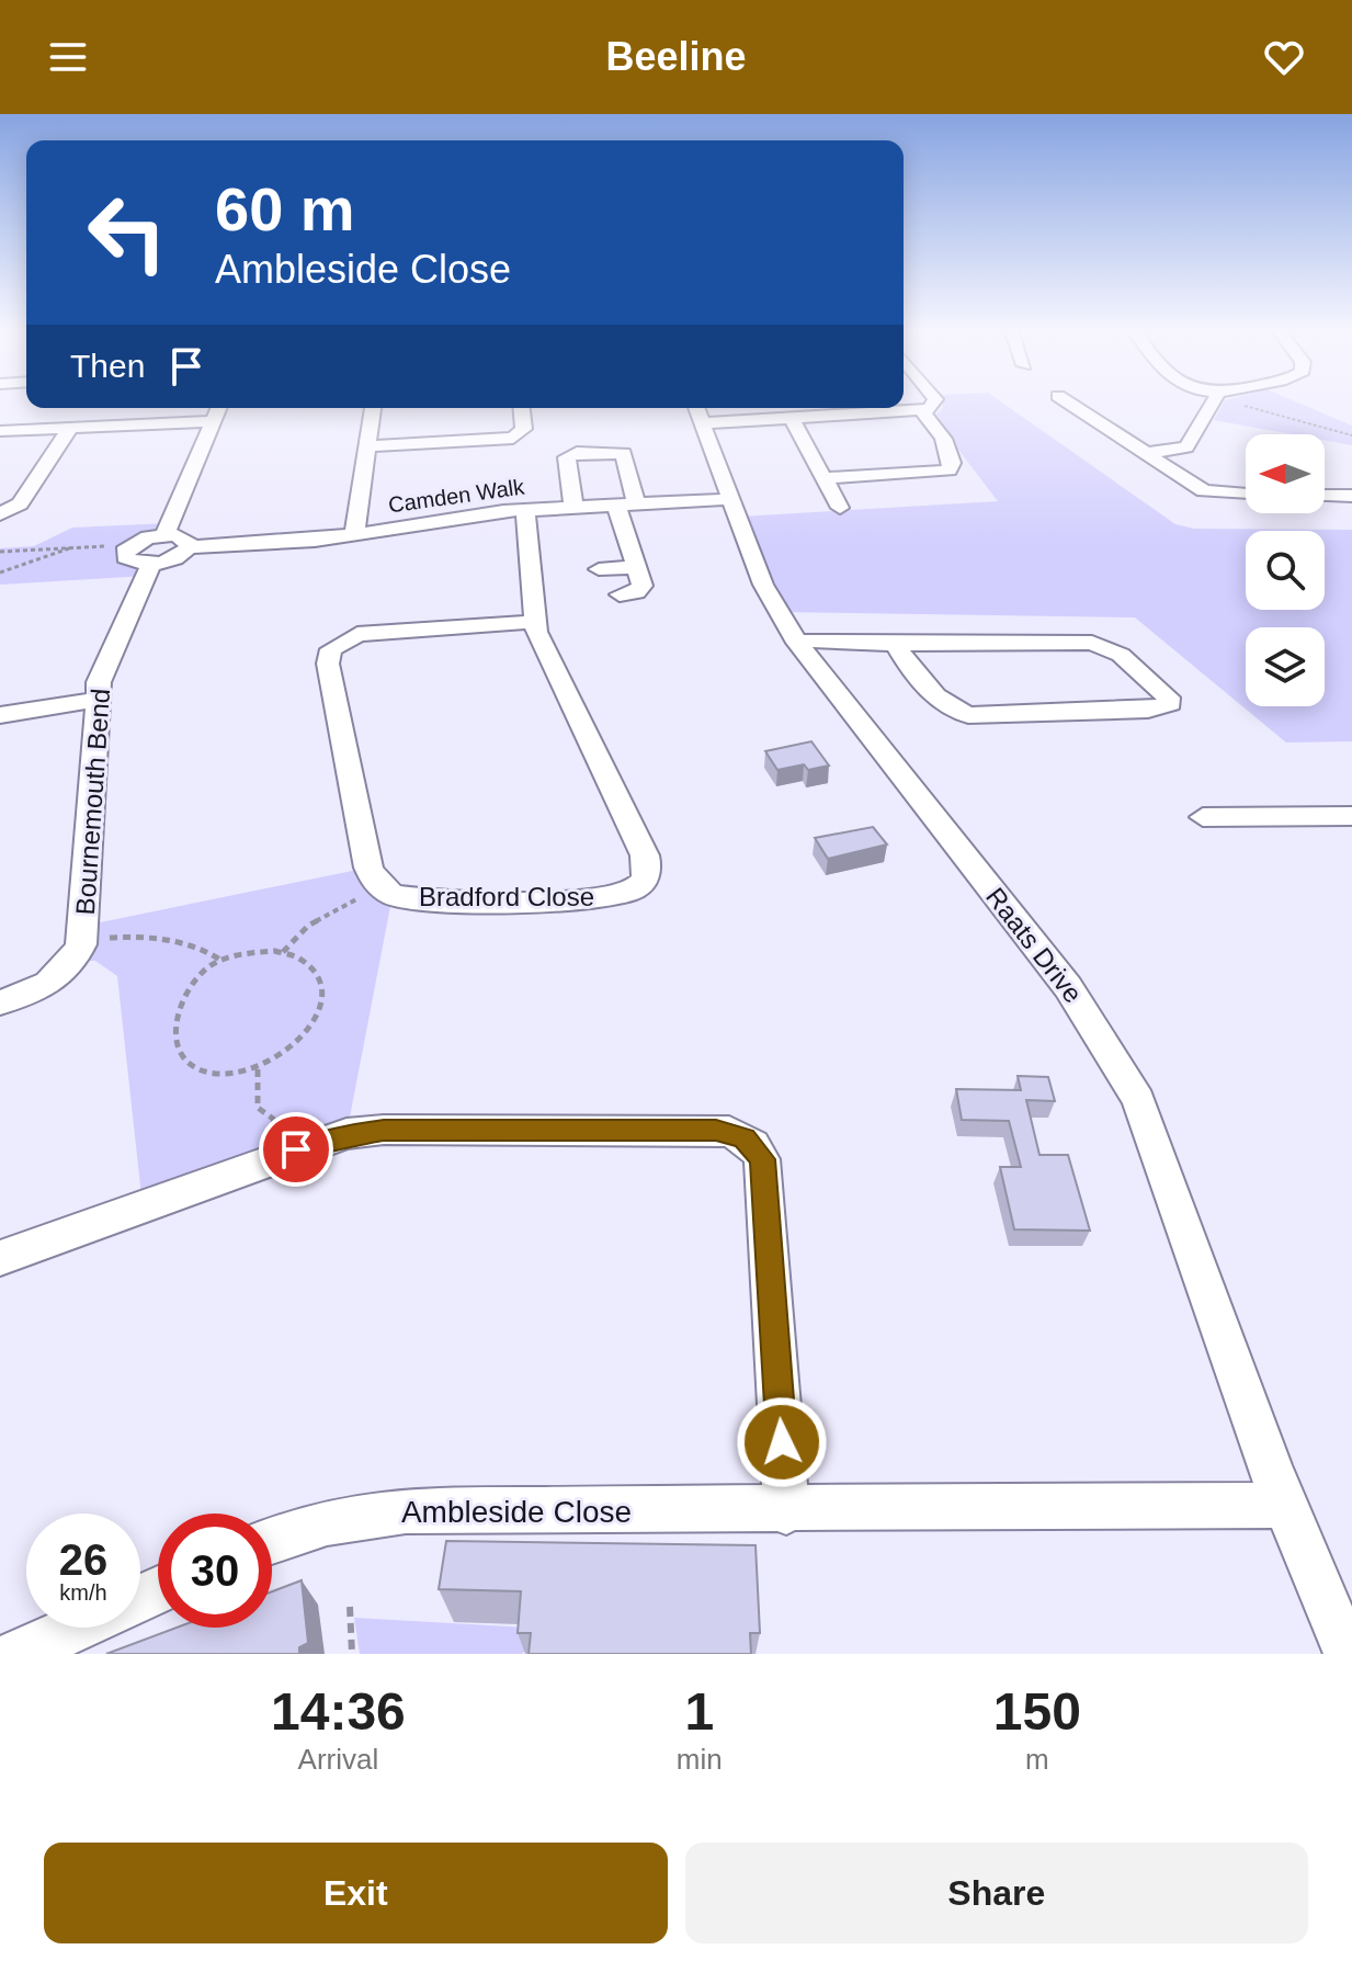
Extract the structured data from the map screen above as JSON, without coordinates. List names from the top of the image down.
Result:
{
  "streets": {
    "street": [
      "Camden Walk",
      "Bournemouth Bend",
      "Bradford Close",
      "Raats Drive",
      "Ambleside Close"
    ]
  },
  "crossings": [
    ["Camden Walk", "Bradford Close"],
    ["Camden Walk", "Raats Drive"],
    ["Raats Drive", "Ambleside Close"]
  ],
  "north": "left",
  "page": {
    "header": "Beeline",
    "turn": ["60 m", "Ambleside Close"],
    "then": "Then",
    "speed": "26 km/h",
    "limit": "30",
    "eta": [
      "14:36",
      "Arrival",
      "1",
      "min",
      "150",
      "m"
    ],
    "buttons": ["Exit", "Share"]
  }
}
